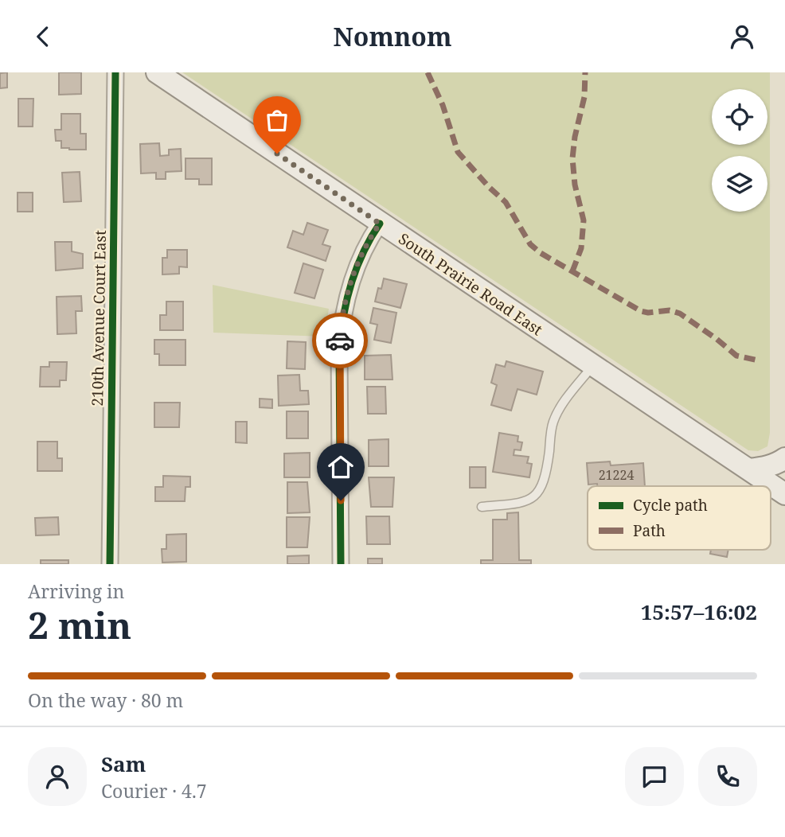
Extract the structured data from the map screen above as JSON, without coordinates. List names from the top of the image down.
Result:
{
  "streets": {
    "main road": ["South Prairie Road East"],
    "street": ["210th Avenue Court East"]
  },
  "house_numbers": ["21224"],
  "legend": ["Cycle path", "Path"],
  "page": {
    "header": "Nomnom",
    "heading": ["2 min", "Arriving in", "15:57–16:02"],
    "panel": ["Sam", "Courier · 4.7"],
    "bar": "On the way · 80 m"
  }
}
